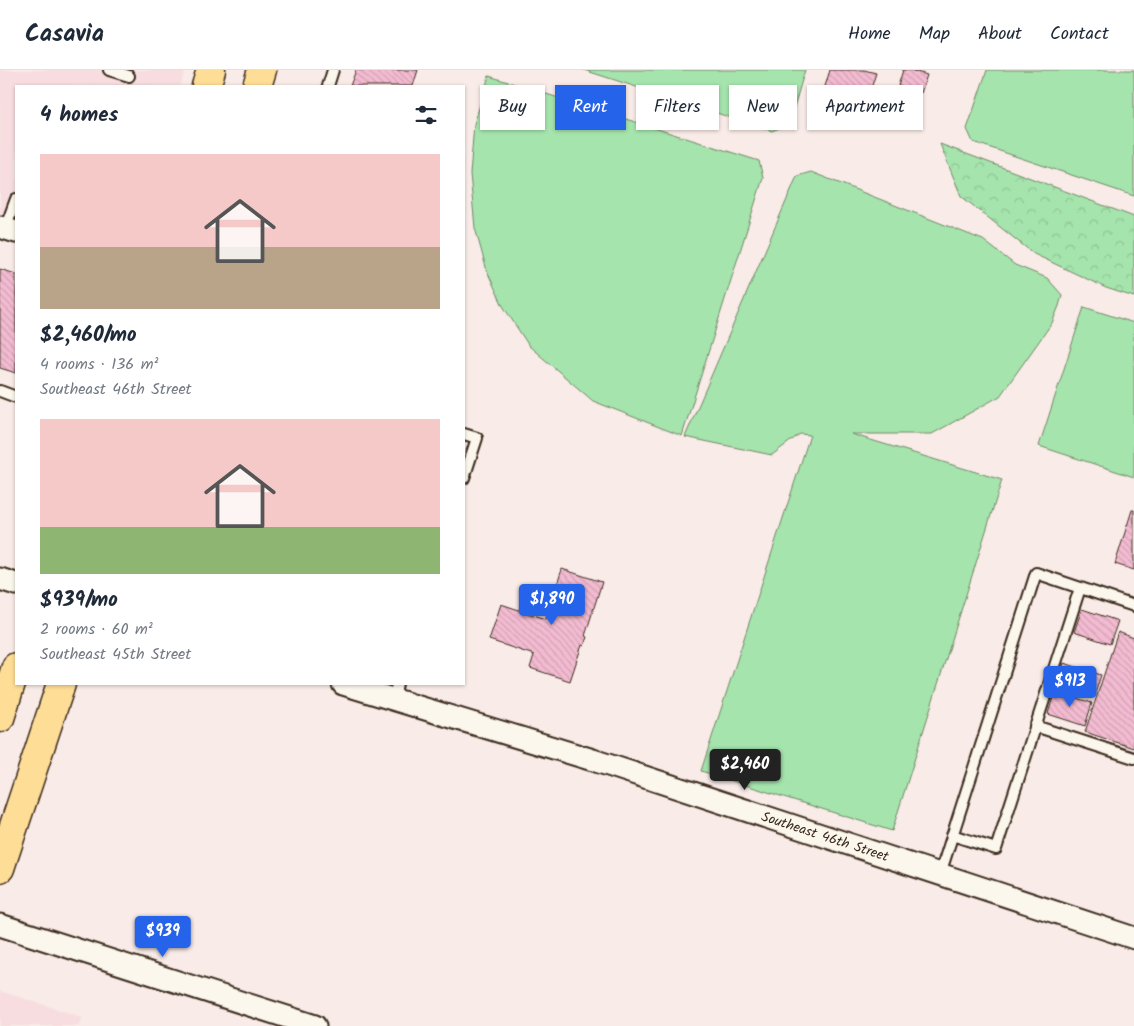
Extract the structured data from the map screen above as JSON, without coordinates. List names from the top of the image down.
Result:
{
  "streets": {
    "street": ["Southeast 46th Street"]
  },
  "page": {
    "header": "Casavia",
    "nav": [
      "Home",
      "Map",
      "About",
      "Contact"
    ],
    "chip": [
      "Buy",
      "Rent",
      "Filters",
      "New",
      "Apartment"
    ],
    "heading": "4 homes",
    "list": [
      {
        "name": "$2,460/mo",
        "note": "4 rooms · 136 m² · Southeast 46th Street"
      },
      {
        "name": "$939/mo",
        "note": "2 rooms · 60 m² · Southeast 45th Street"
      }
    ],
    "price": [
      "$1,890",
      "$913",
      "$2,460",
      "$939"
    ]
  }
}
